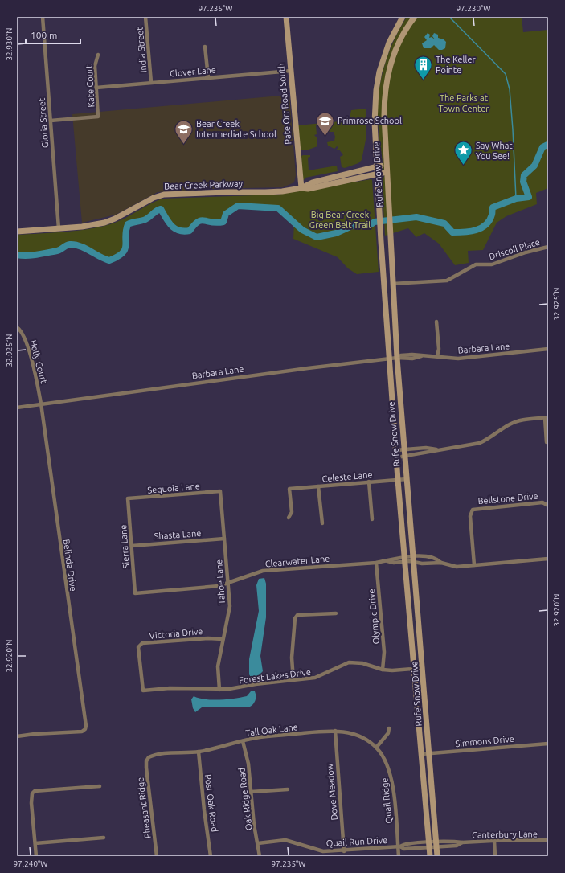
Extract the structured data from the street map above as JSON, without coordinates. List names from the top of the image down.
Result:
{
  "streets": {
    "main road": ["Pate Orr Road South", "Rufe Snow Drive", "Bear Creek Parkway"],
    "street": [
      "India Street",
      "Clover Lane",
      "Kate Court",
      "Gloria Street",
      "Driscoll Place",
      "Barbara Lane",
      "Holly Court",
      "Celeste Lane",
      "Sequoia Lane",
      "Bellstone Drive",
      "Shasta Lane",
      "Sierra Lane",
      "Clearwater Lane",
      "Belinda Drive",
      "Tahoe Lane",
      "Olympic Drive",
      "Victoria Drive",
      "Forest Lakes Drive",
      "Tall Oak Lane",
      "Simmons Drive",
      "Dove Meadow",
      "Oak Ridge Road",
      "Quail Ridge",
      "Post Oak Road",
      "Pheasant Ridge",
      "Canterbury Lane",
      "Quail Run Drive"
    ]
  },
  "crossings": [
    ["India Street", "Clover Lane"],
    ["Clover Lane", "Kate Court"],
    ["Clover Lane", "Pate Orr Road South"],
    ["Kate Court", "Gloria Street"],
    ["Pate Orr Road South", "Bear Creek Parkway"],
    ["Gloria Street", "Bear Creek Parkway"],
    ["Rufe Snow Drive", "Bear Creek Parkway"],
    ["Rufe Snow Drive", "Driscoll Place"],
    ["Rufe Snow Drive", "Barbara Lane"],
    ["Rufe Snow Drive", "Celeste Lane"],
    ["Rufe Snow Drive", "Clearwater Lane"],
    ["Rufe Snow Drive", "Forest Lakes Drive"],
    ["Rufe Snow Drive", "Simmons Drive"],
    ["Rufe Snow Drive", "Canterbury Lane"],
    ["Rufe Snow Drive", "Quail Run Drive"],
    ["Barbara Lane", "Holly Court"],
    ["Barbara Lane", "Belinda Drive"],
    ["Holly Court", "Belinda Drive"],
    ["Sequoia Lane", "Sierra Lane"],
    ["Sequoia Lane", "Tahoe Lane"],
    ["Shasta Lane", "Sierra Lane"],
    ["Shasta Lane", "Tahoe Lane"],
    ["Sierra Lane", "Clearwater Lane"],
    ["Clearwater Lane", "Tahoe Lane"],
    ["Clearwater Lane", "Olympic Drive"],
    ["Tahoe Lane", "Victoria Drive"],
    ["Tahoe Lane", "Forest Lakes Drive"],
    ["Olympic Drive", "Forest Lakes Drive"],
    ["Victoria Drive", "Forest Lakes Drive"],
    ["Tall Oak Lane", "Dove Meadow"],
    ["Tall Oak Lane", "Oak Ridge Road"],
    ["Tall Oak Lane", "Quail Ridge"],
    ["Tall Oak Lane", "Post Oak Road"],
    ["Tall Oak Lane", "Pheasant Ridge"],
    ["Dove Meadow", "Quail Run Drive"],
    ["Oak Ridge Road", "Quail Run Drive"],
    ["Quail Ridge", "Quail Run Drive"],
    ["Canterbury Lane", "Quail Run Drive"]
  ],
  "parks": ["The Parks at Town Center", "Big Bear Creek Green Belt Trail"],
  "places": {
    "building": ["The Keller Pointe"],
    "school or university": ["Primrose School", "Bear Creek Intermediate School"],
    "place": ["Say What You See!"]
  },
  "scale_bar": "100 m",
  "coordinates": [
    "97.235°W",
    "97.230°W",
    "32.930°N",
    "32.925°N",
    "32.920°N",
    "97.240°W"
  ]
}
